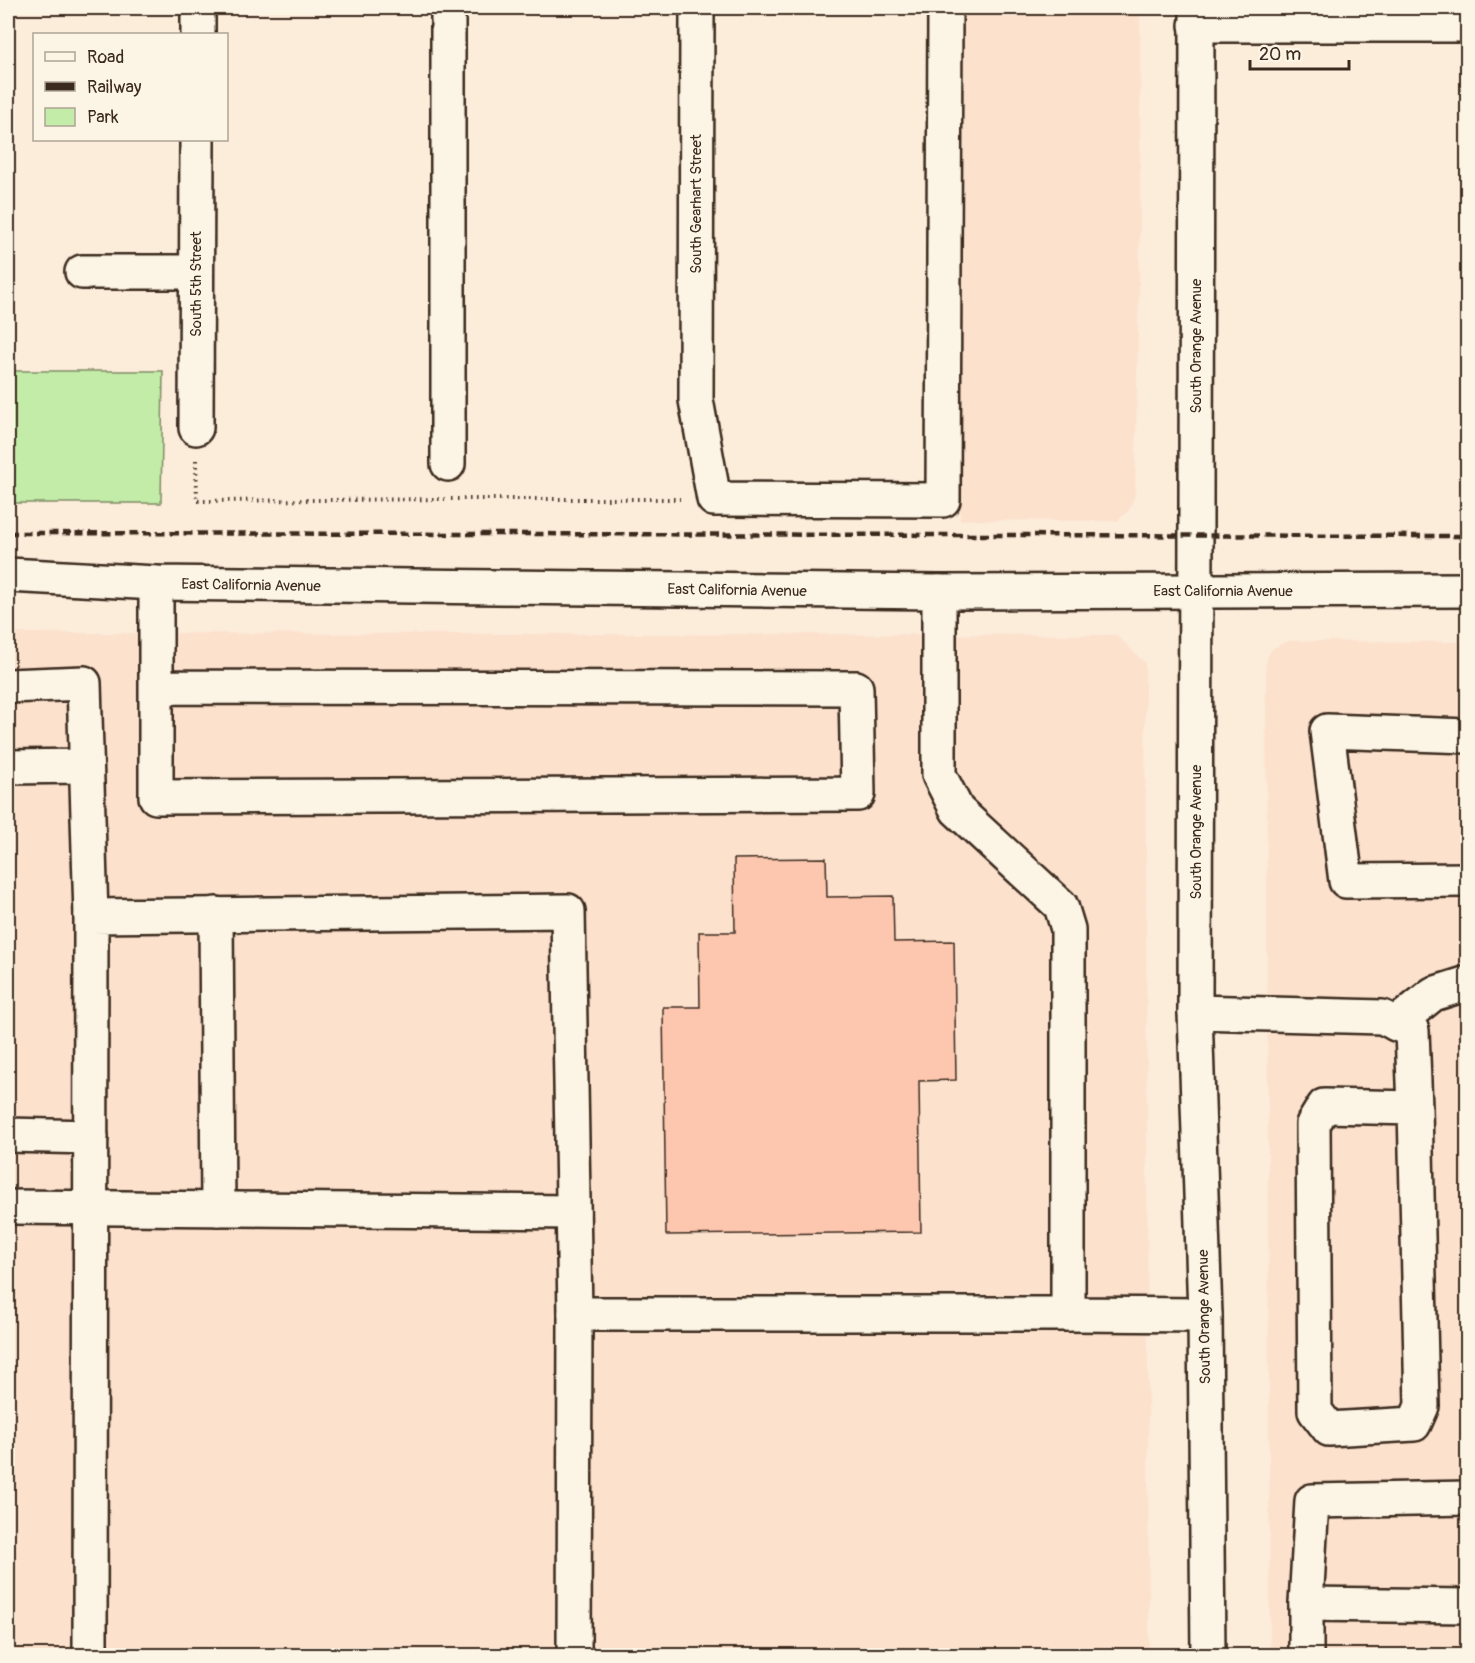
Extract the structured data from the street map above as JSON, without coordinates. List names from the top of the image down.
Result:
{
  "streets": {
    "street": [
      "South Gearhart Street",
      "South 5th Street",
      "South Orange Avenue",
      "East California Avenue"
    ]
  },
  "crossings": [
    ["South Orange Avenue", "East California Avenue"]
  ],
  "legend": ["Road", "Railway", "Park"],
  "scale_bar": "20 m"
}
